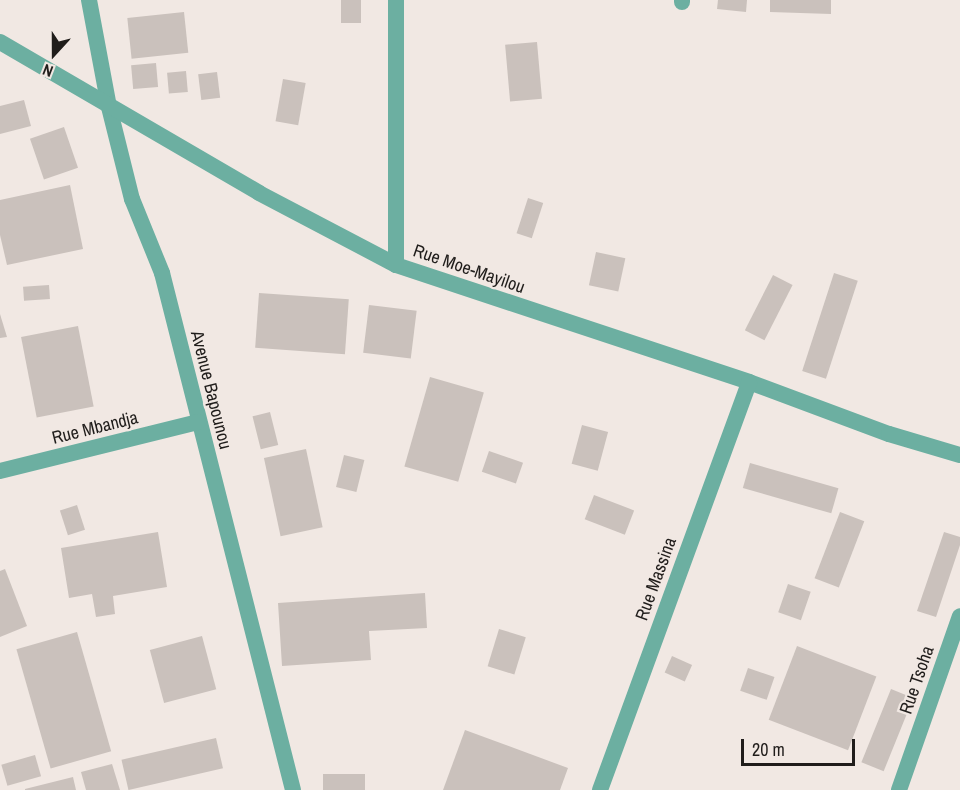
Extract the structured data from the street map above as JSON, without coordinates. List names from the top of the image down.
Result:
{
  "streets": {
    "street": [
      "Rue Moe-Mayilou",
      "Avenue Bapounou",
      "Rue Mbandja",
      "Rue Massina",
      "Rue Tsoha"
    ]
  },
  "crossings": [
    ["Rue Moe-Mayilou", "Avenue Bapounou"],
    ["Rue Moe-Mayilou", "Rue Massina"],
    ["Avenue Bapounou", "Rue Mbandja"]
  ],
  "scale_bar": "20 m",
  "north": "bottom"
}
